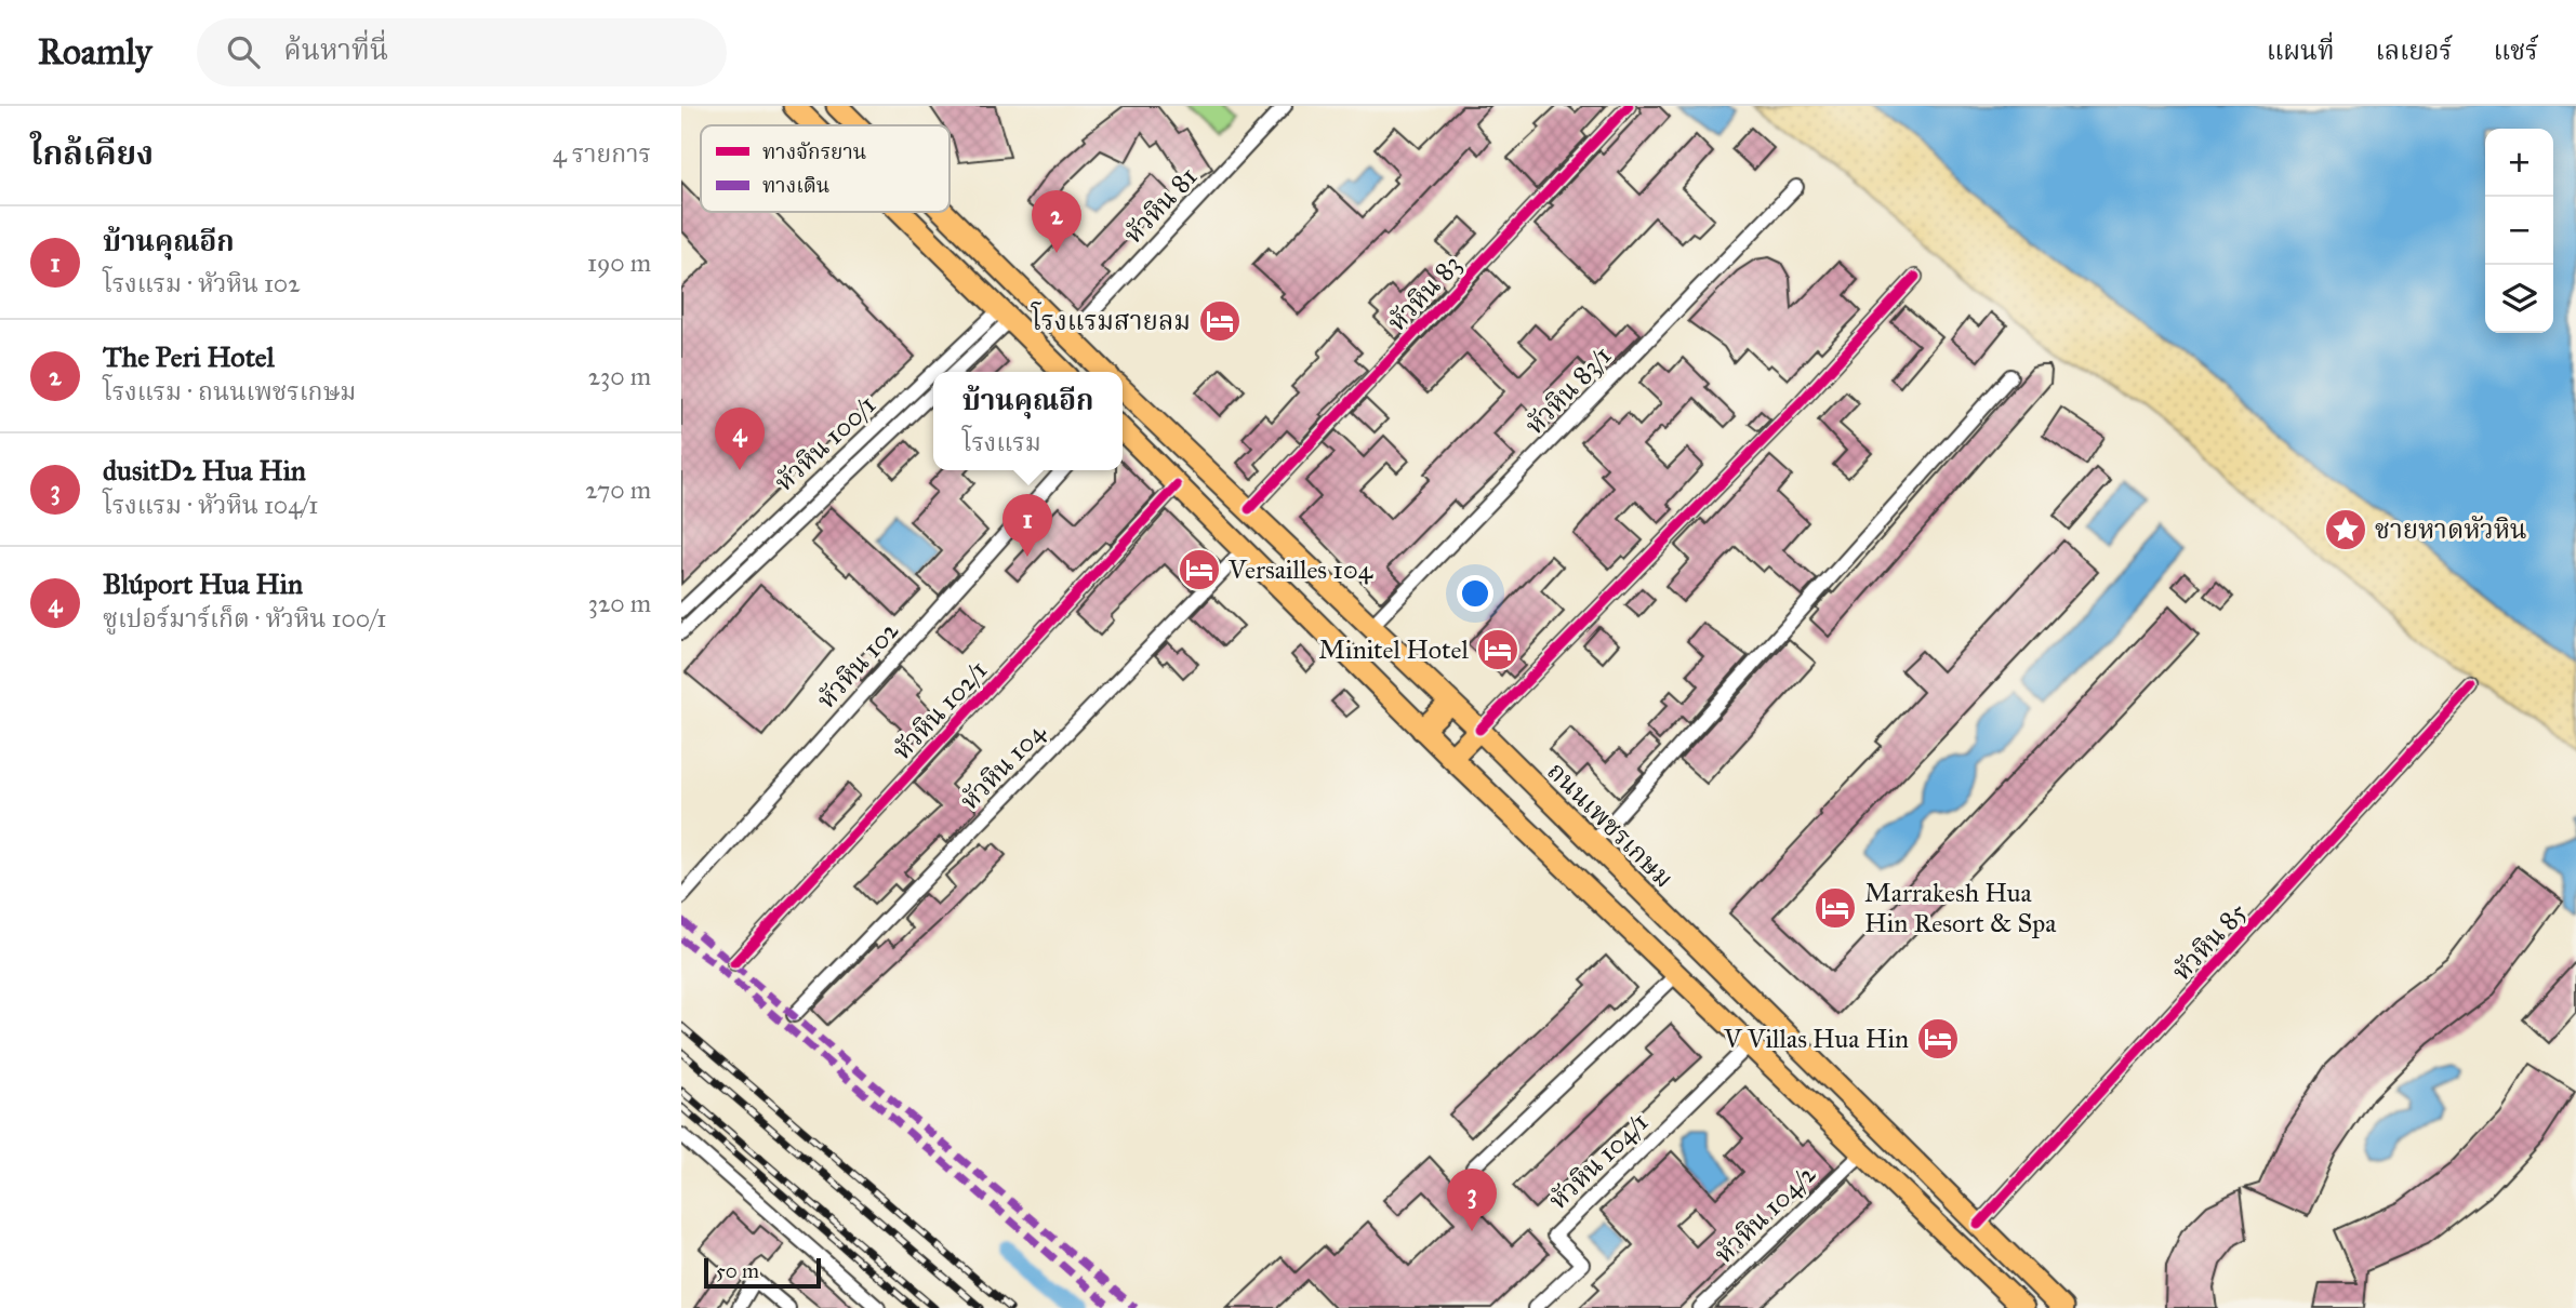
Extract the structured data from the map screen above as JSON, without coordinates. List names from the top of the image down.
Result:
{
  "streets": {
    "main road": ["ถนนเพชรเกษม"],
    "street": [
      "หัวหิน 81",
      "หัวหิน 83",
      "หัวหิน 83/1",
      "หัวหิน 100/1",
      "หัวหิน 102",
      "หัวหิน 102/1",
      "หัวหิน 104",
      "หัวหิน 85",
      "หัวหิน 104/1",
      "หัวหิน 104/2"
    ]
  },
  "crossings": [
    ["หัวหิน 83", "ถนนเพชรเกษม"],
    ["หัวหิน 83/1", "ถนนเพชรเกษม"],
    ["ถนนเพชรเกษม", "หัวหิน 85"]
  ],
  "places": {
    "hotel": [
      "โรงแรมสายลม",
      "Versailles 104",
      "Minitel Hotel",
      "Marrakesh Hua Hin Resort & Spa",
      "V Villas Hua Hin"
    ],
    "place": ["ชายหาดหัวหิน"]
  },
  "legend": ["ทางจักรยาน", "ทางเดิน"],
  "scale_bar": "50 m",
  "page": {
    "header": "Roamly",
    "search": "ค้นหาที่นี่",
    "nav": ["แผนที่", "เลเยอร์", "แชร์"],
    "heading": ["ใกล้เคียง", "4 รายการ"],
    "map_buttons": ["+", "−"],
    "pins": [
      "2",
      "4",
      "1",
      "3"
    ],
    "list": [
      {
        "mark": "1",
        "name": "บ้านคุณอีก",
        "note": "โรงแรม · หัวหิน 102",
        "value": "190 m"
      },
      {
        "mark": "2",
        "name": "The Peri Hotel",
        "note": "โรงแรม · ถนนเพชรเกษม",
        "value": "230 m"
      },
      {
        "mark": "3",
        "name": "dusitD2 Hua Hin",
        "note": "โรงแรม · หัวหิน 104/1",
        "value": "270 m"
      },
      {
        "mark": "4",
        "name": "Blúport Hua Hin",
        "note": "ซูเปอร์มาร์เก็ต · หัวหิน 100/1",
        "value": "320 m"
      }
    ],
    "popup": ["บ้านคุณอีก", "โรงแรม"],
    "scale": "50 m"
  }
}
